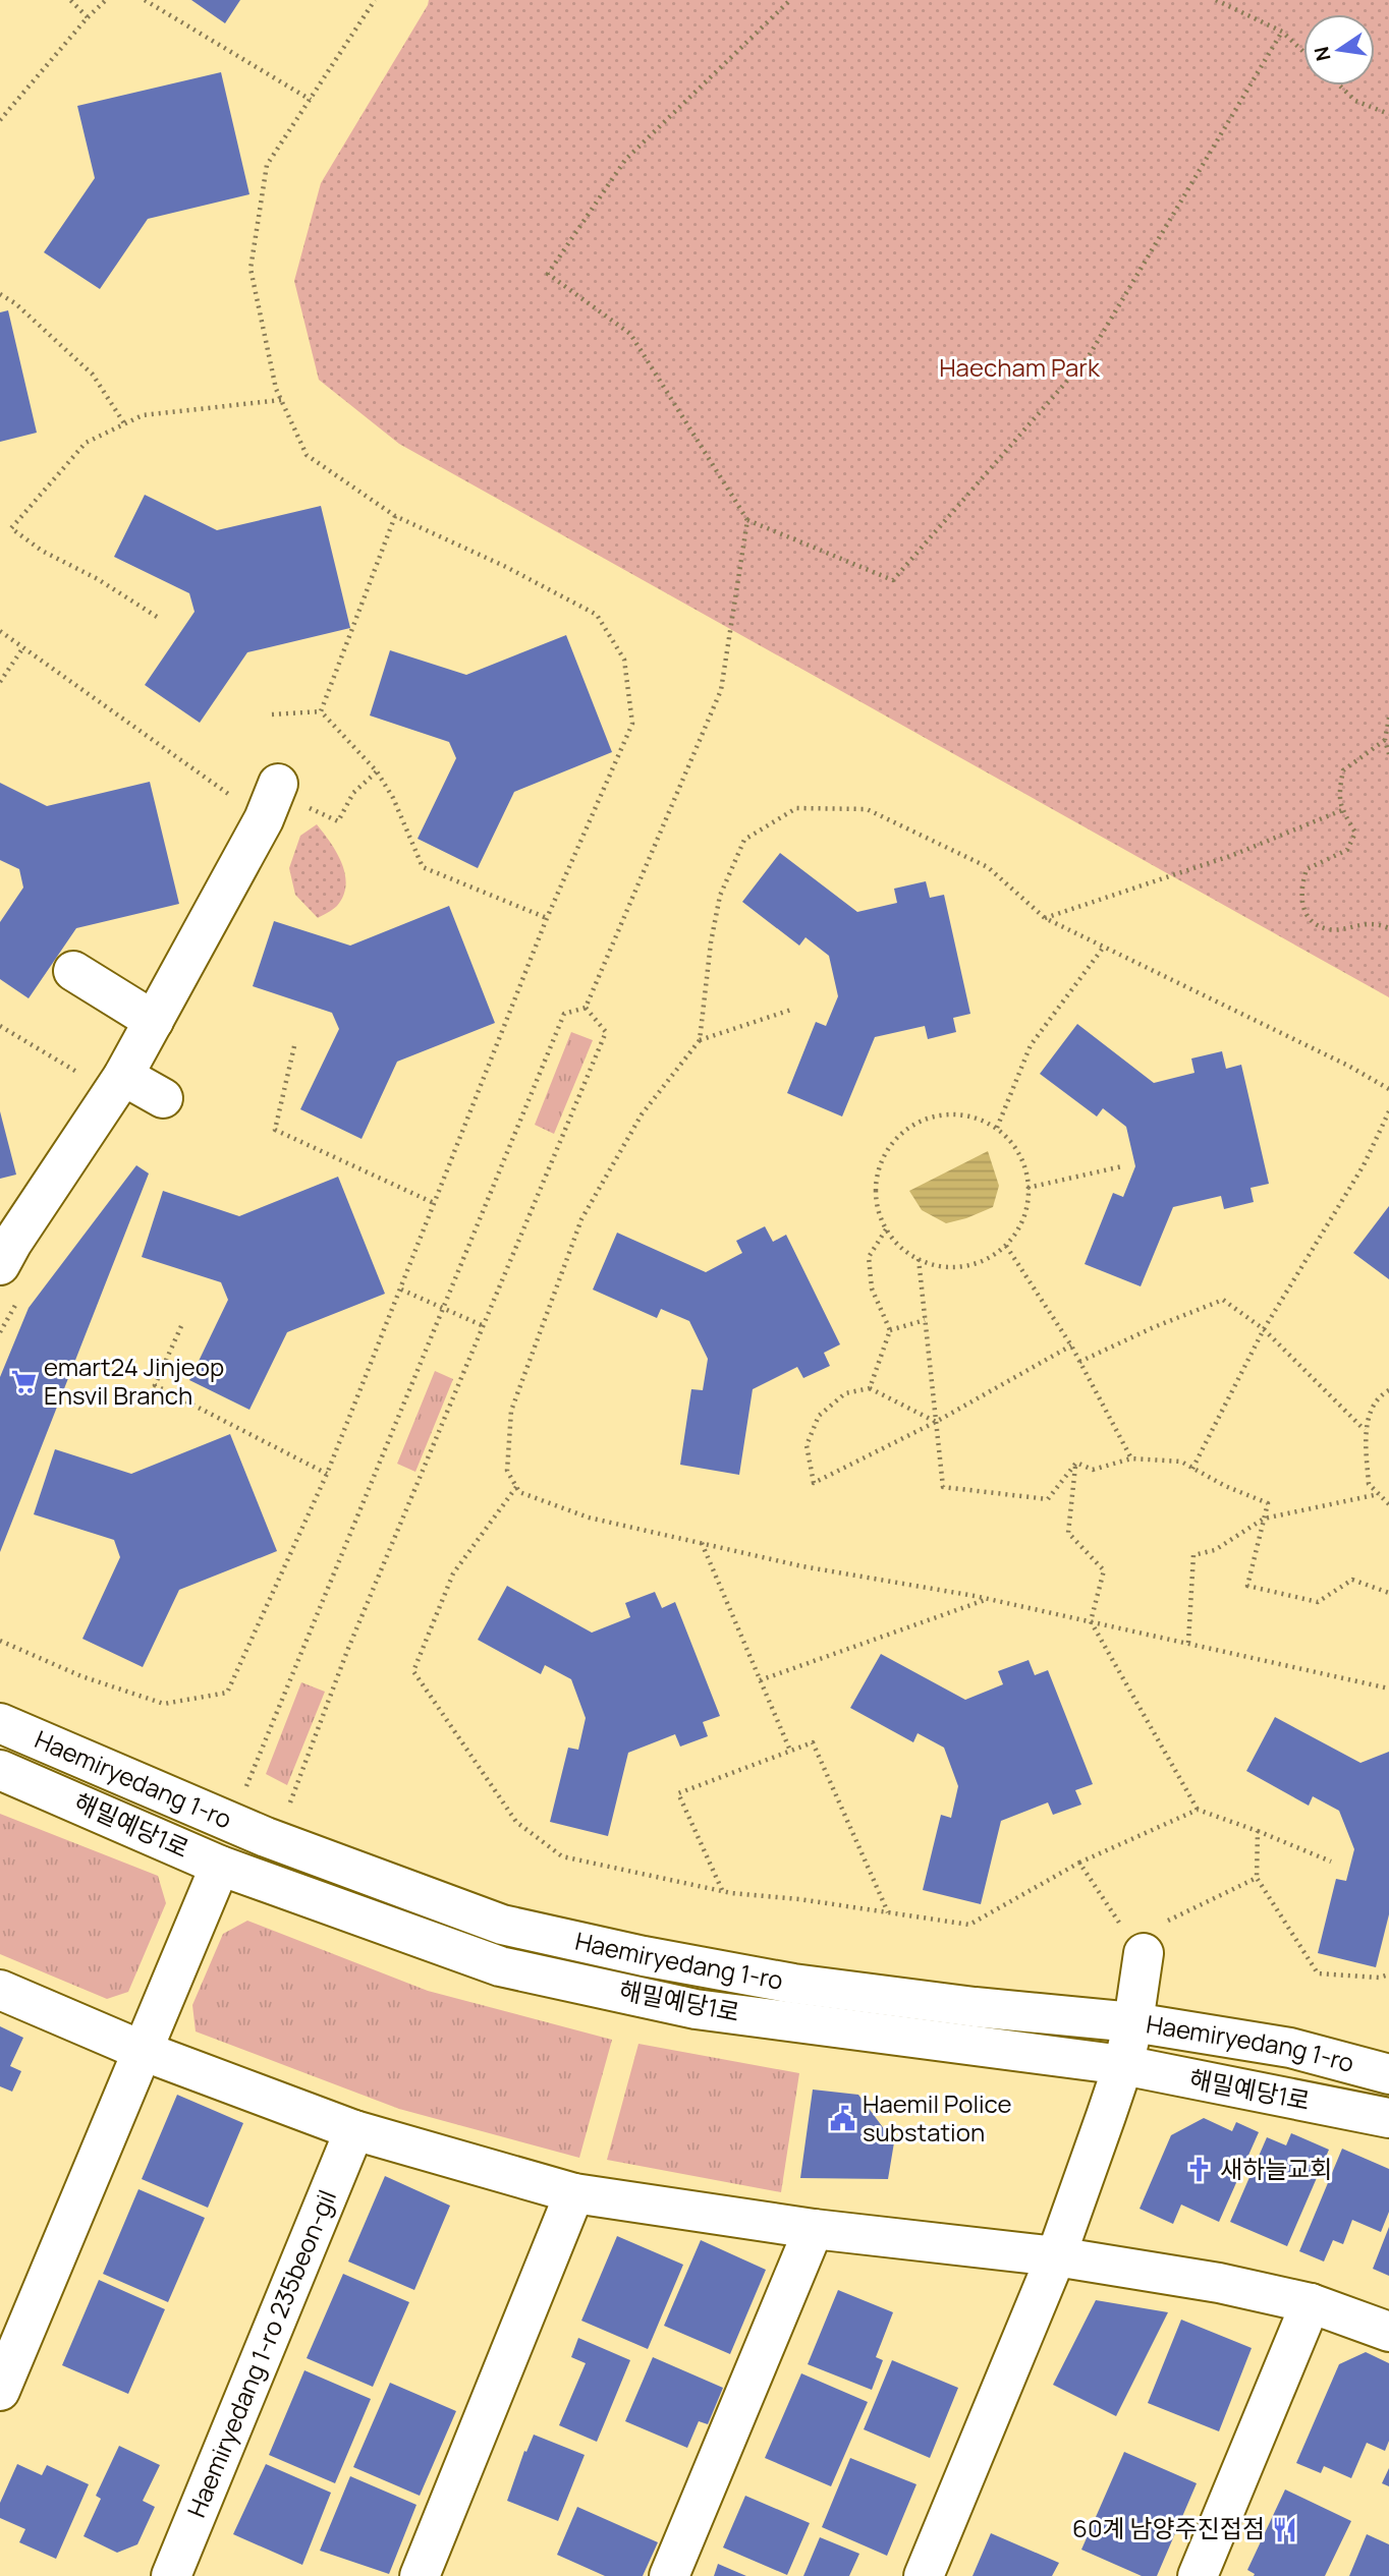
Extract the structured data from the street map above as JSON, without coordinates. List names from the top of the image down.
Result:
{
  "streets": {
    "street": ["Haemiryedang 1-ro", "해밀예당1로", "Haemiryedang 1-ro 235beon-gil"]
  },
  "parks": ["Haecham Park"],
  "places": {
    "supermarket": ["emart24 Jinjeop Ensvil Branch"],
    "public building": ["Haemil Police substation"],
    "church": ["새하늘교회"],
    "restaurant": ["60계 남양주진접점"]
  },
  "north": "left"
}
